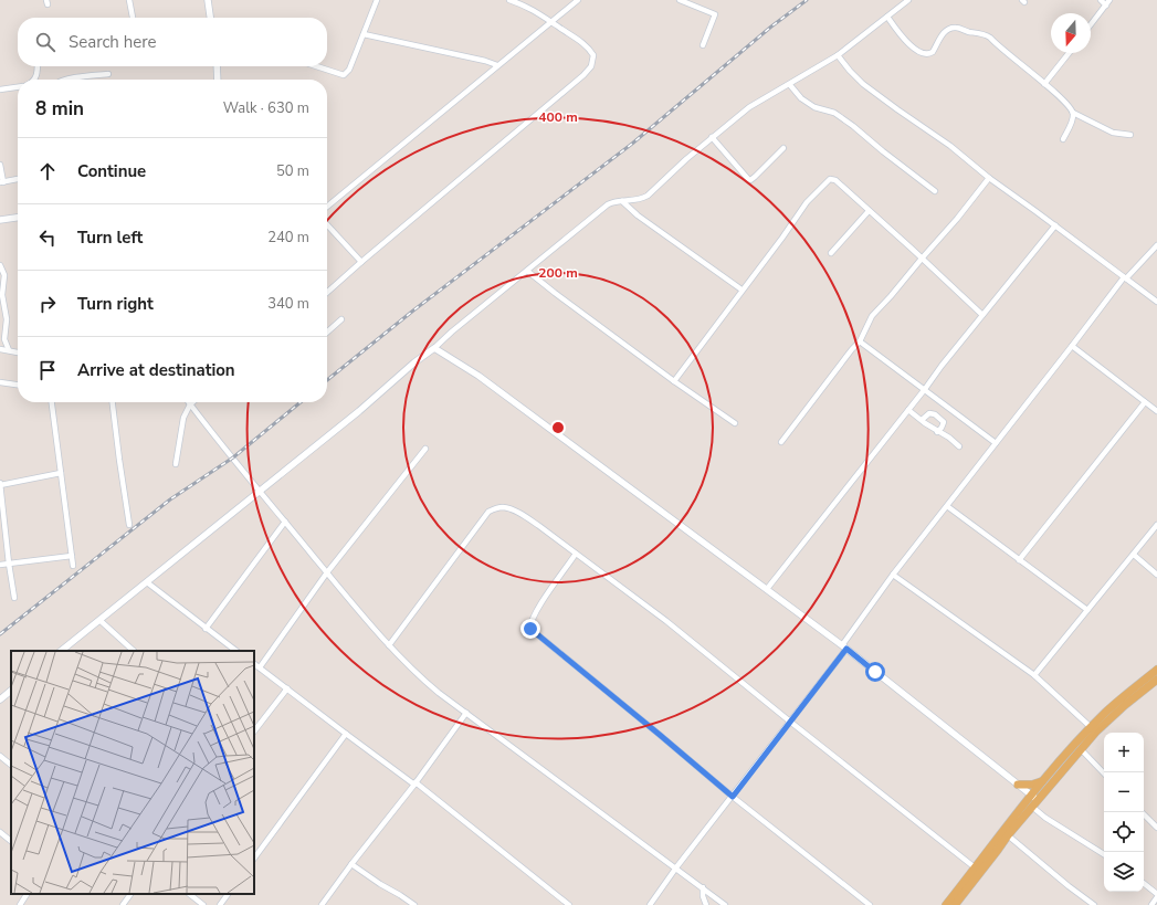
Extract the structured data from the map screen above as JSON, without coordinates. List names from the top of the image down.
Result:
{
  "north": "bottom",
  "page": {
    "search": "Search here",
    "heading": ["8 min", "Walk · 630 m"],
    "list": [
      ["Continue", "50 m"],
      ["Turn left", "240 m"],
      ["Turn right", "340 m"],
      "Arrive at destination"
    ],
    "map_buttons": ["+", "−"]
  },
  "rings": ["400 m", "200 m"]
}
